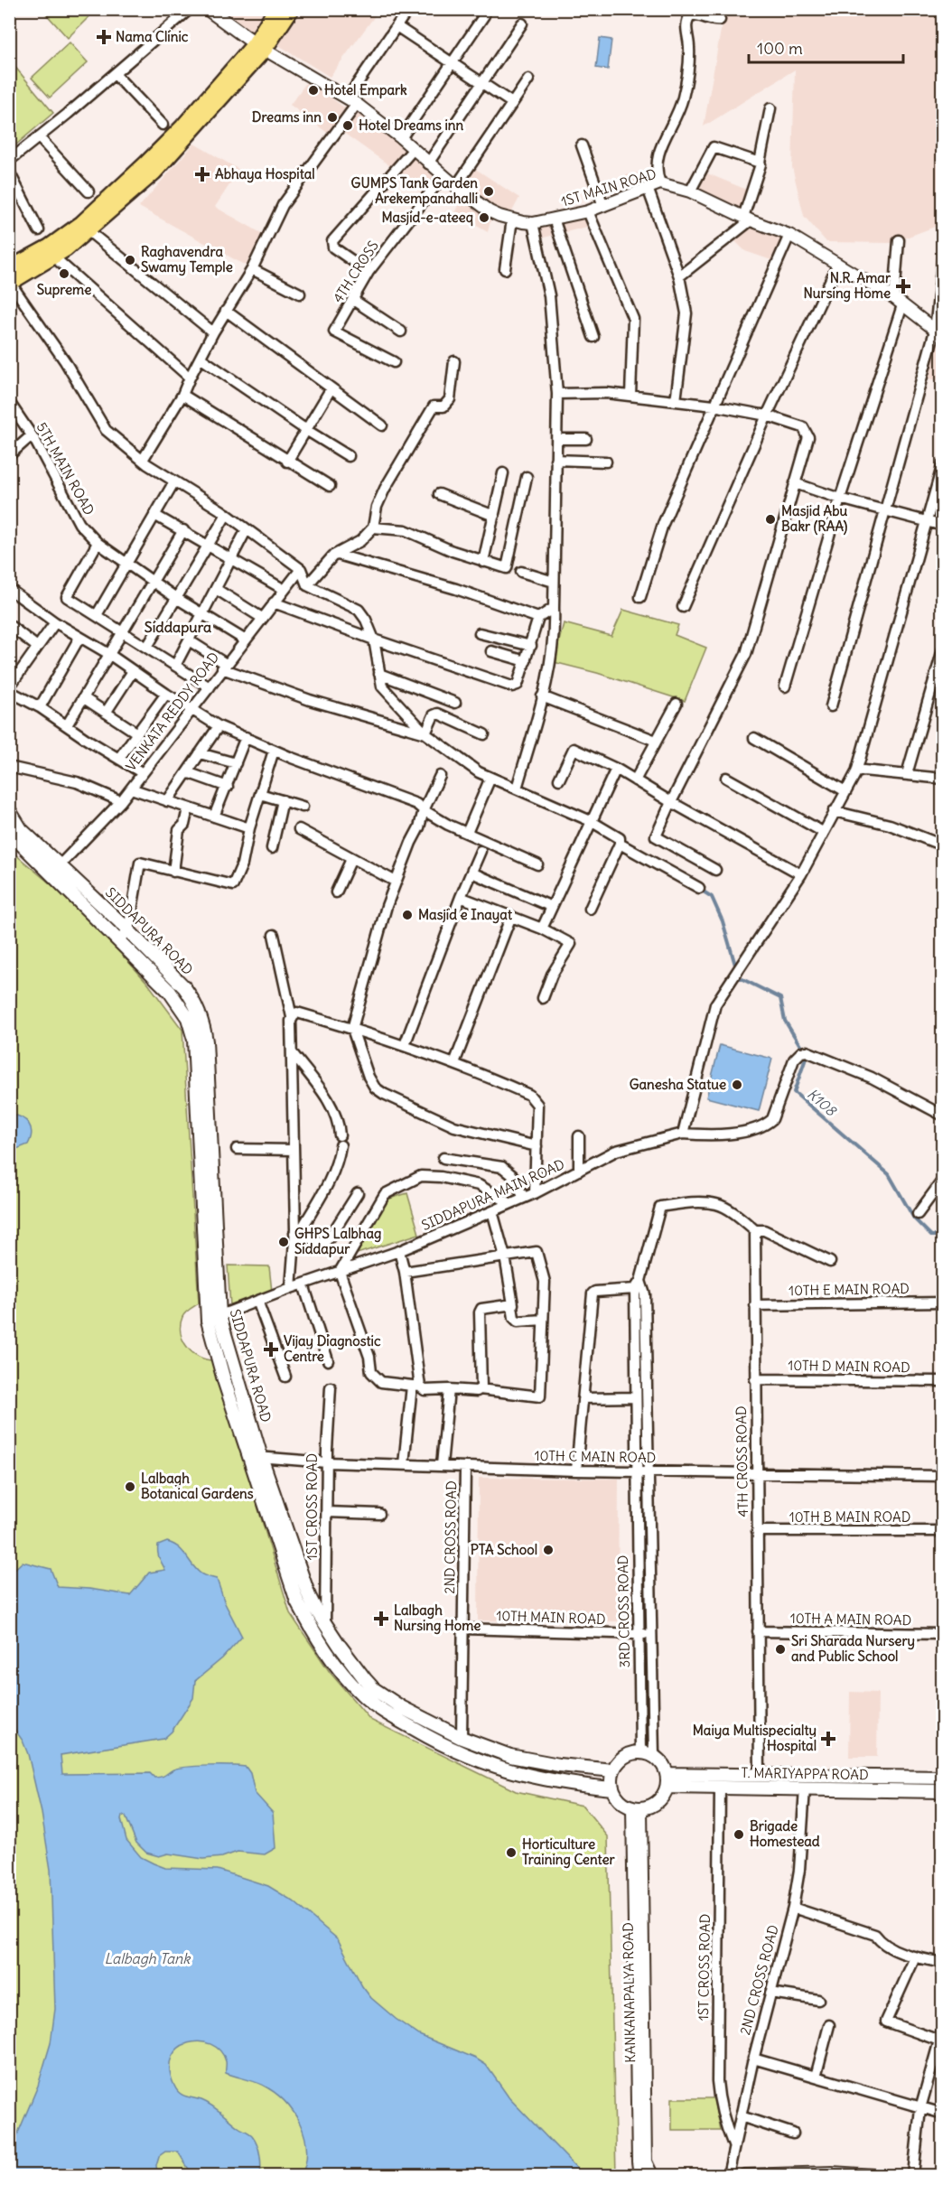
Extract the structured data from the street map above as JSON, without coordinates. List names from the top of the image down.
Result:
{
  "streets": {
    "main road": ["SIDDAPURA ROAD", "T. MARIYAPPA ROAD"],
    "street": [
      "1ST MAIN ROAD",
      "4TH CROSS",
      "5TH MAIN ROAD",
      "VENKATA REDDY ROAD",
      "SIDDAPURA MAIN ROAD",
      "10TH E MAIN ROAD",
      "10TH D MAIN ROAD",
      "10TH C MAIN ROAD",
      "4TH CROSS ROAD",
      "1ST CROSS ROAD",
      "10TH B MAIN ROAD",
      "2ND CROSS ROAD",
      "3RD CROSS ROAD",
      "10TH MAIN ROAD",
      "10TH A MAIN ROAD",
      "KANKANAPALYA ROAD"
    ]
  },
  "crossings": [
    ["1ST MAIN ROAD", "4TH CROSS"],
    ["5TH MAIN ROAD", "VENKATA REDDY ROAD"],
    ["VENKATA REDDY ROAD", "SIDDAPURA ROAD"],
    ["SIDDAPURA ROAD", "SIDDAPURA MAIN ROAD"],
    ["SIDDAPURA ROAD", "10TH C MAIN ROAD"],
    ["SIDDAPURA ROAD", "1ST CROSS ROAD"],
    ["SIDDAPURA ROAD", "2ND CROSS ROAD"],
    ["SIDDAPURA ROAD", "3RD CROSS ROAD"],
    ["SIDDAPURA ROAD", "T. MARIYAPPA ROAD"],
    ["SIDDAPURA ROAD", "KANKANAPALYA ROAD"],
    ["10TH E MAIN ROAD", "4TH CROSS ROAD"],
    ["10TH D MAIN ROAD", "4TH CROSS ROAD"],
    ["10TH C MAIN ROAD", "4TH CROSS ROAD"],
    ["10TH C MAIN ROAD", "1ST CROSS ROAD"],
    ["10TH C MAIN ROAD", "2ND CROSS ROAD"],
    ["10TH C MAIN ROAD", "3RD CROSS ROAD"],
    ["4TH CROSS ROAD", "10TH B MAIN ROAD"],
    ["4TH CROSS ROAD", "10TH A MAIN ROAD"],
    ["4TH CROSS ROAD", "T. MARIYAPPA ROAD"],
    ["1ST CROSS ROAD", "2ND CROSS ROAD"],
    ["1ST CROSS ROAD", "T. MARIYAPPA ROAD"],
    ["2ND CROSS ROAD", "10TH MAIN ROAD"],
    ["2ND CROSS ROAD", "T. MARIYAPPA ROAD"],
    ["3RD CROSS ROAD", "10TH MAIN ROAD"],
    ["3RD CROSS ROAD", "T. MARIYAPPA ROAD"],
    ["3RD CROSS ROAD", "KANKANAPALYA ROAD"],
    ["T. MARIYAPPA ROAD", "KANKANAPALYA ROAD"]
  ],
  "districts": ["Siddapura"],
  "water": ["K108", "Lalbagh Tank"],
  "places": {
    "health": [
      "Nama Clinic",
      "Abhaya Hospital",
      "N.R. Amar Nursing Home",
      "Vijay Diagnostic Centre",
      "Lalbagh Nursing Home",
      "Maiya Multispecialty Hospital"
    ],
    "other": [
      "Hotel Empark",
      "Dreams inn",
      "Hotel Dreams inn",
      "GUMPS Tank Garden Arekempanahalli",
      "Masjid-e-ateeq",
      "Raghavendra Swamy Temple",
      "Supreme",
      "Masjid Abu Bakr (RAA)",
      "Masjid e Inayat",
      "Ganesha Statue",
      "GHPS Lalbhag Siddapur",
      "Lalbagh Botanical Gardens",
      "PTA School",
      "Sri Sharada Nursery and Public School",
      "Brigade Homestead",
      "Horticulture Training Center"
    ]
  },
  "scale_bar": "100 m"
}
